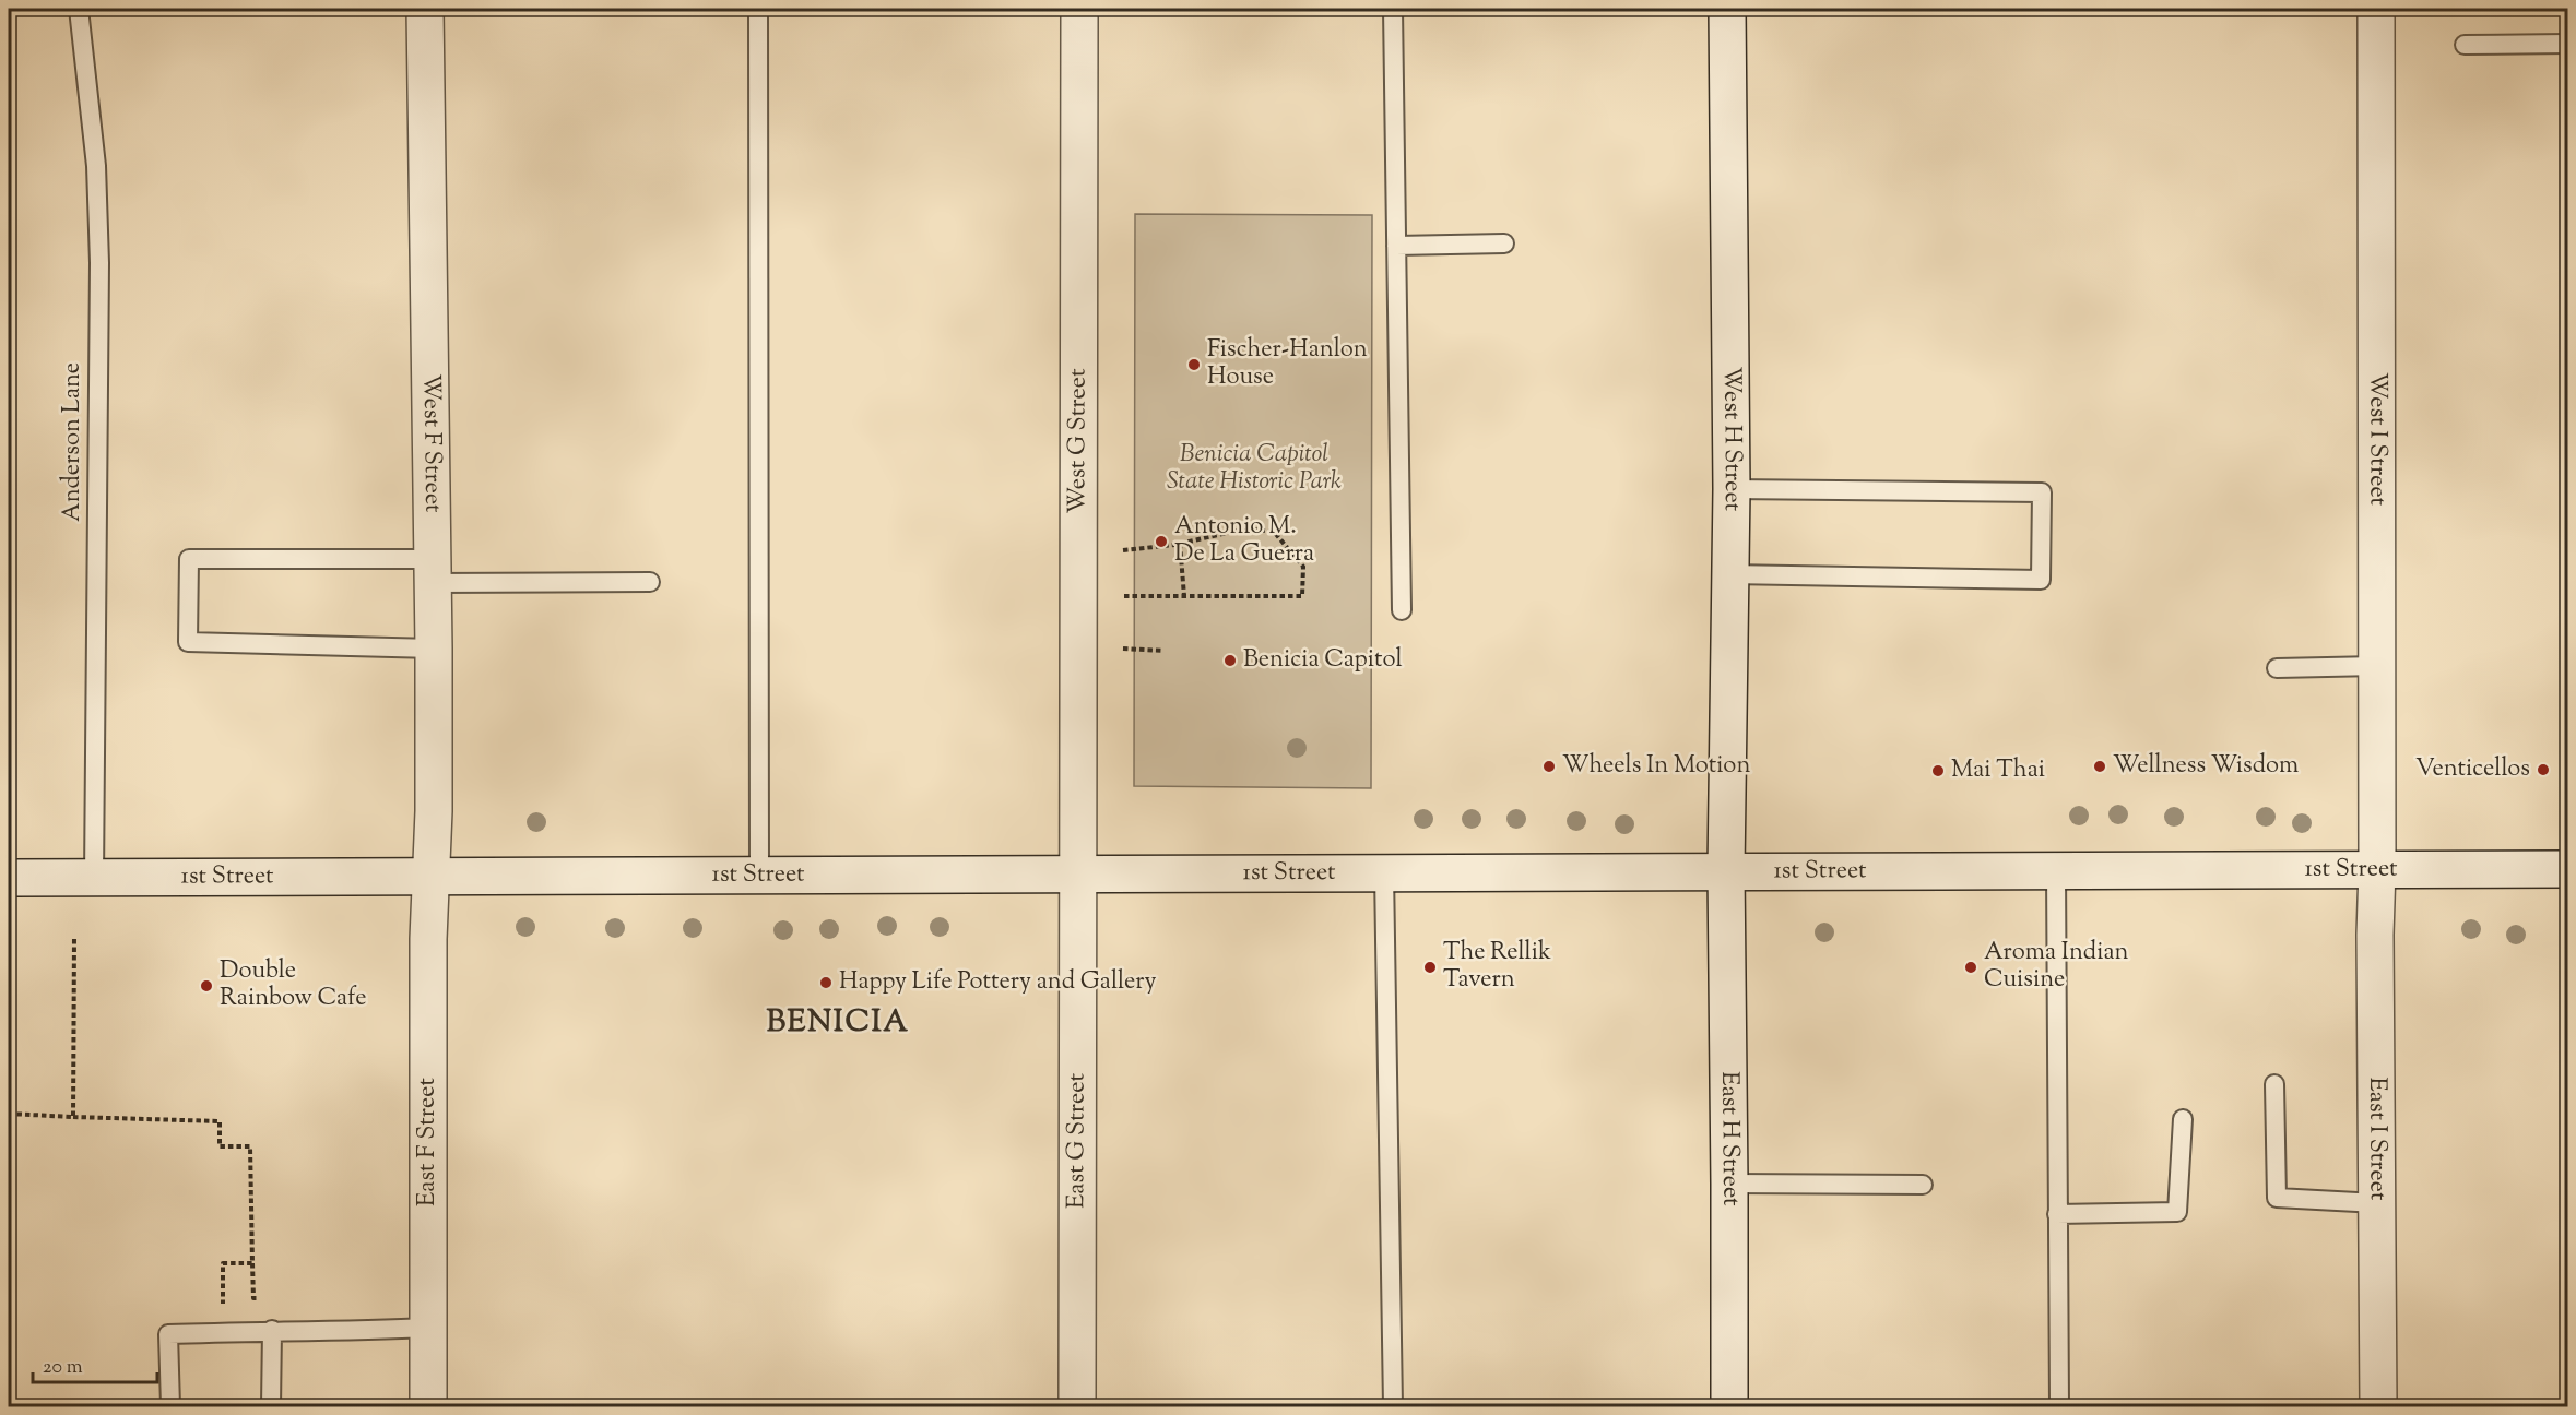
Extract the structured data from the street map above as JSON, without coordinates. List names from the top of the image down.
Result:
{
  "streets": {
    "street": [
      "West H Street",
      "West I Street",
      "West G Street",
      "West F Street",
      "1st Street",
      "East I Street",
      "East H Street",
      "East G Street",
      "East F Street"
    ],
    "lane": ["Anderson Lane"]
  },
  "crossings": [
    ["West H Street", "1st Street"],
    ["West H Street", "East H Street"],
    ["West I Street", "1st Street"],
    ["West I Street", "East I Street"],
    ["West G Street", "1st Street"],
    ["West G Street", "East G Street"],
    ["Anderson Lane", "1st Street"],
    ["West F Street", "1st Street"],
    ["West F Street", "East F Street"],
    ["1st Street", "East I Street"],
    ["1st Street", "East H Street"],
    ["1st Street", "East G Street"],
    ["1st Street", "East F Street"]
  ],
  "districts": ["BENICIA"],
  "parks": ["Benicia Capitol State Historic Park"],
  "places": [
    "Fischer-Hanlon House",
    "Antonio M. De La Guerra",
    "Benicia Capitol",
    "Wheels In Motion",
    "Wellness Wisdom",
    "Venticellos",
    "Mai Thai",
    "The Rellik Tavern",
    "Aroma Indian Cuisine",
    "Happy Life Pottery and Gallery",
    "Double Rainbow Cafe"
  ],
  "scale_bar": "20 m"
}
